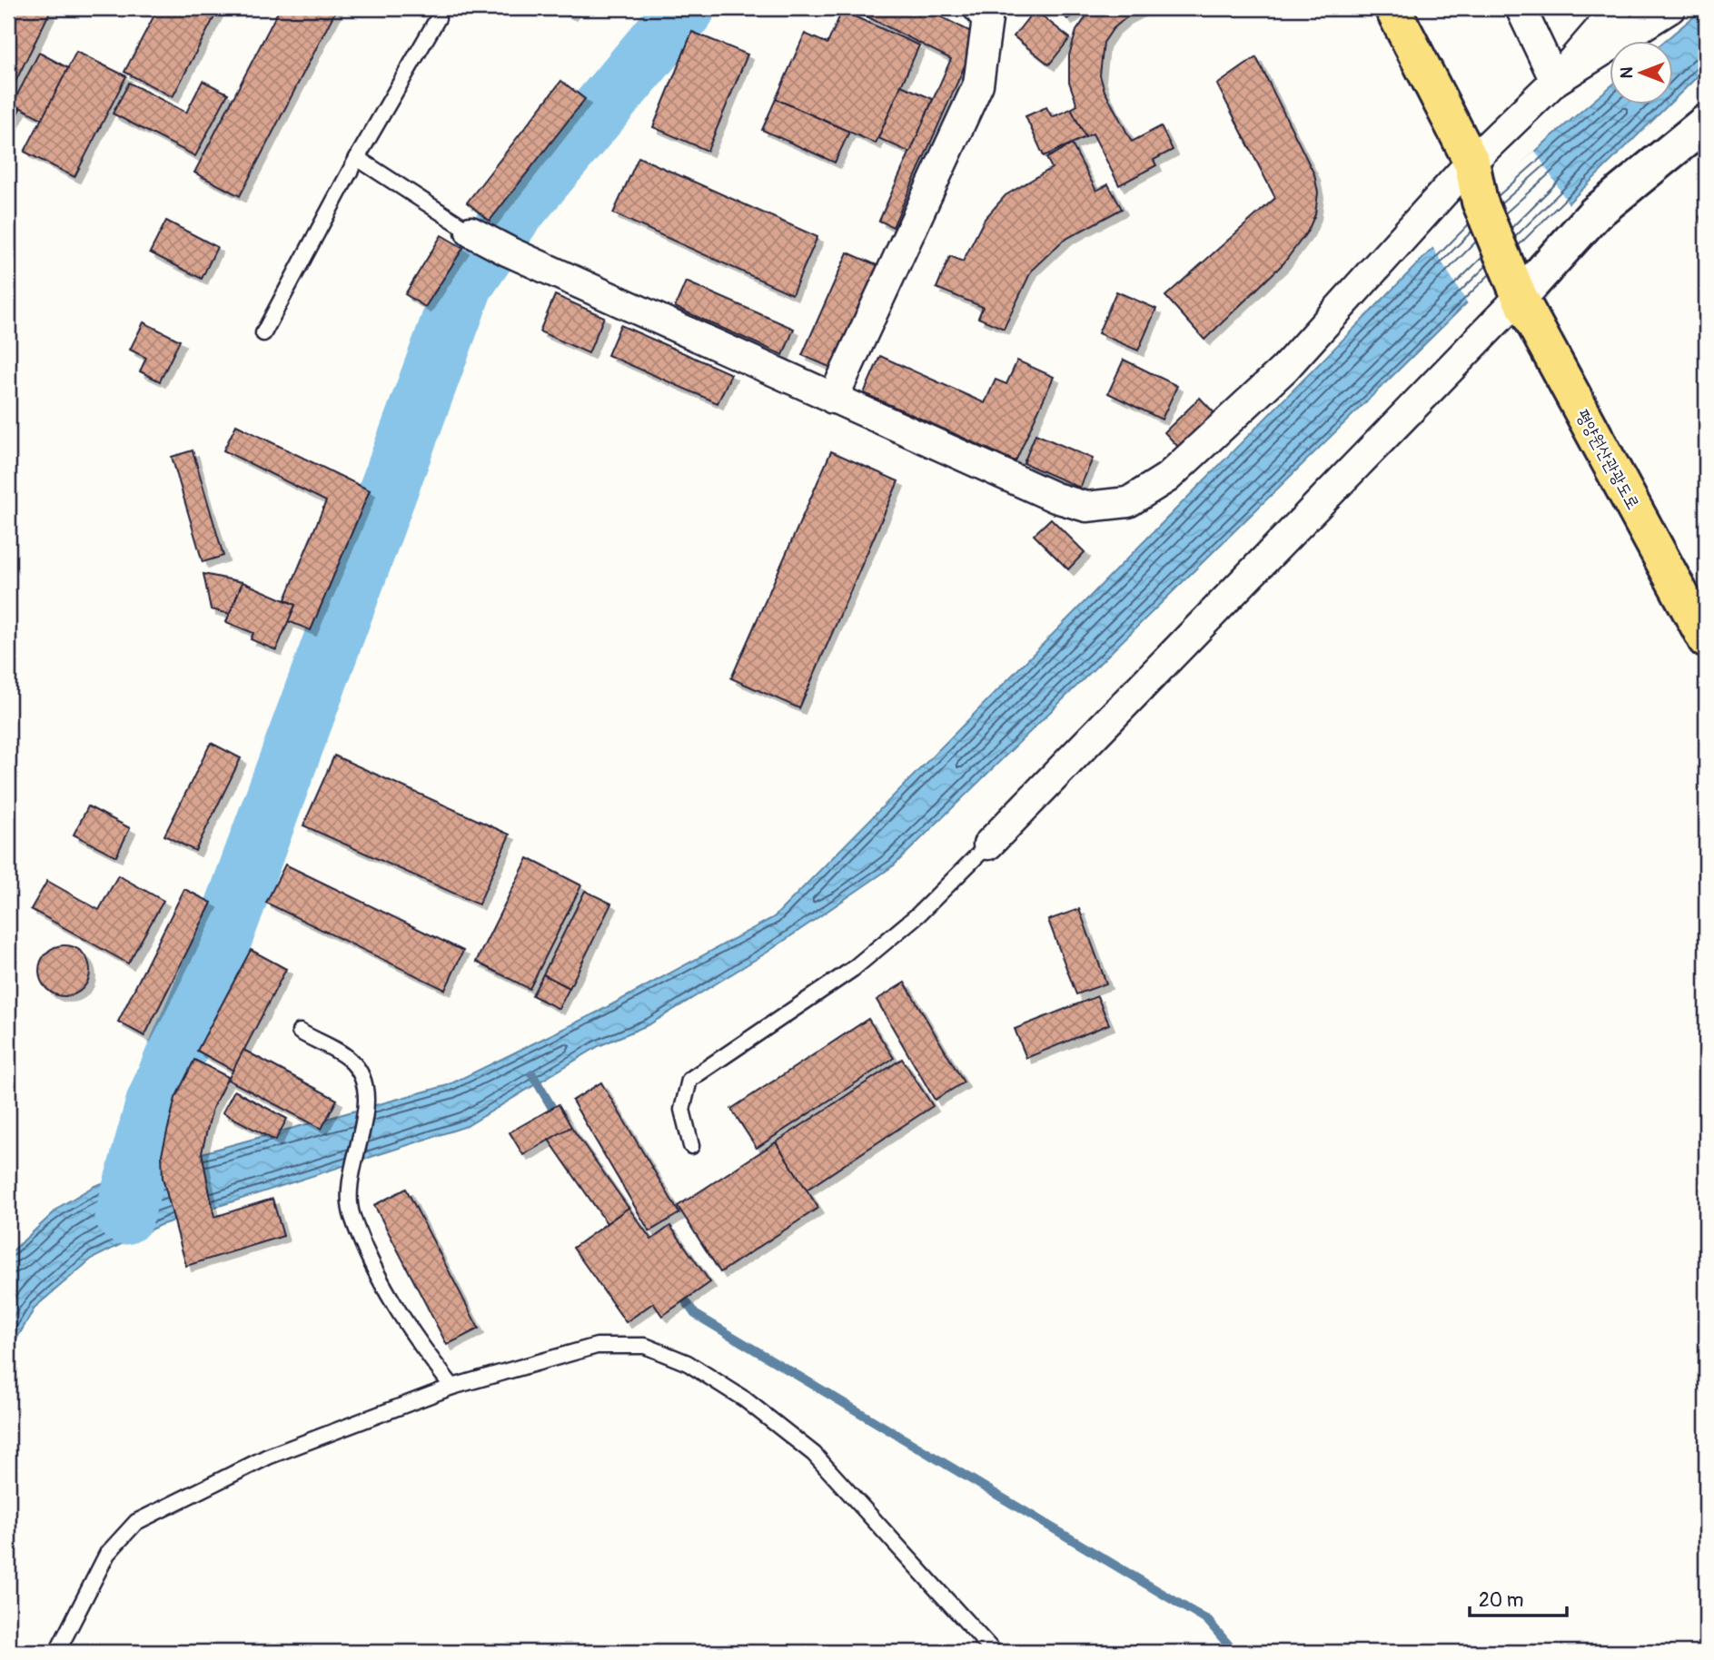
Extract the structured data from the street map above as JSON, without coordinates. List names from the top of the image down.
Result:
{
  "streets": {
    "highway": ["평양원산관광도로"]
  },
  "scale_bar": "20 m",
  "north": "left"
}
